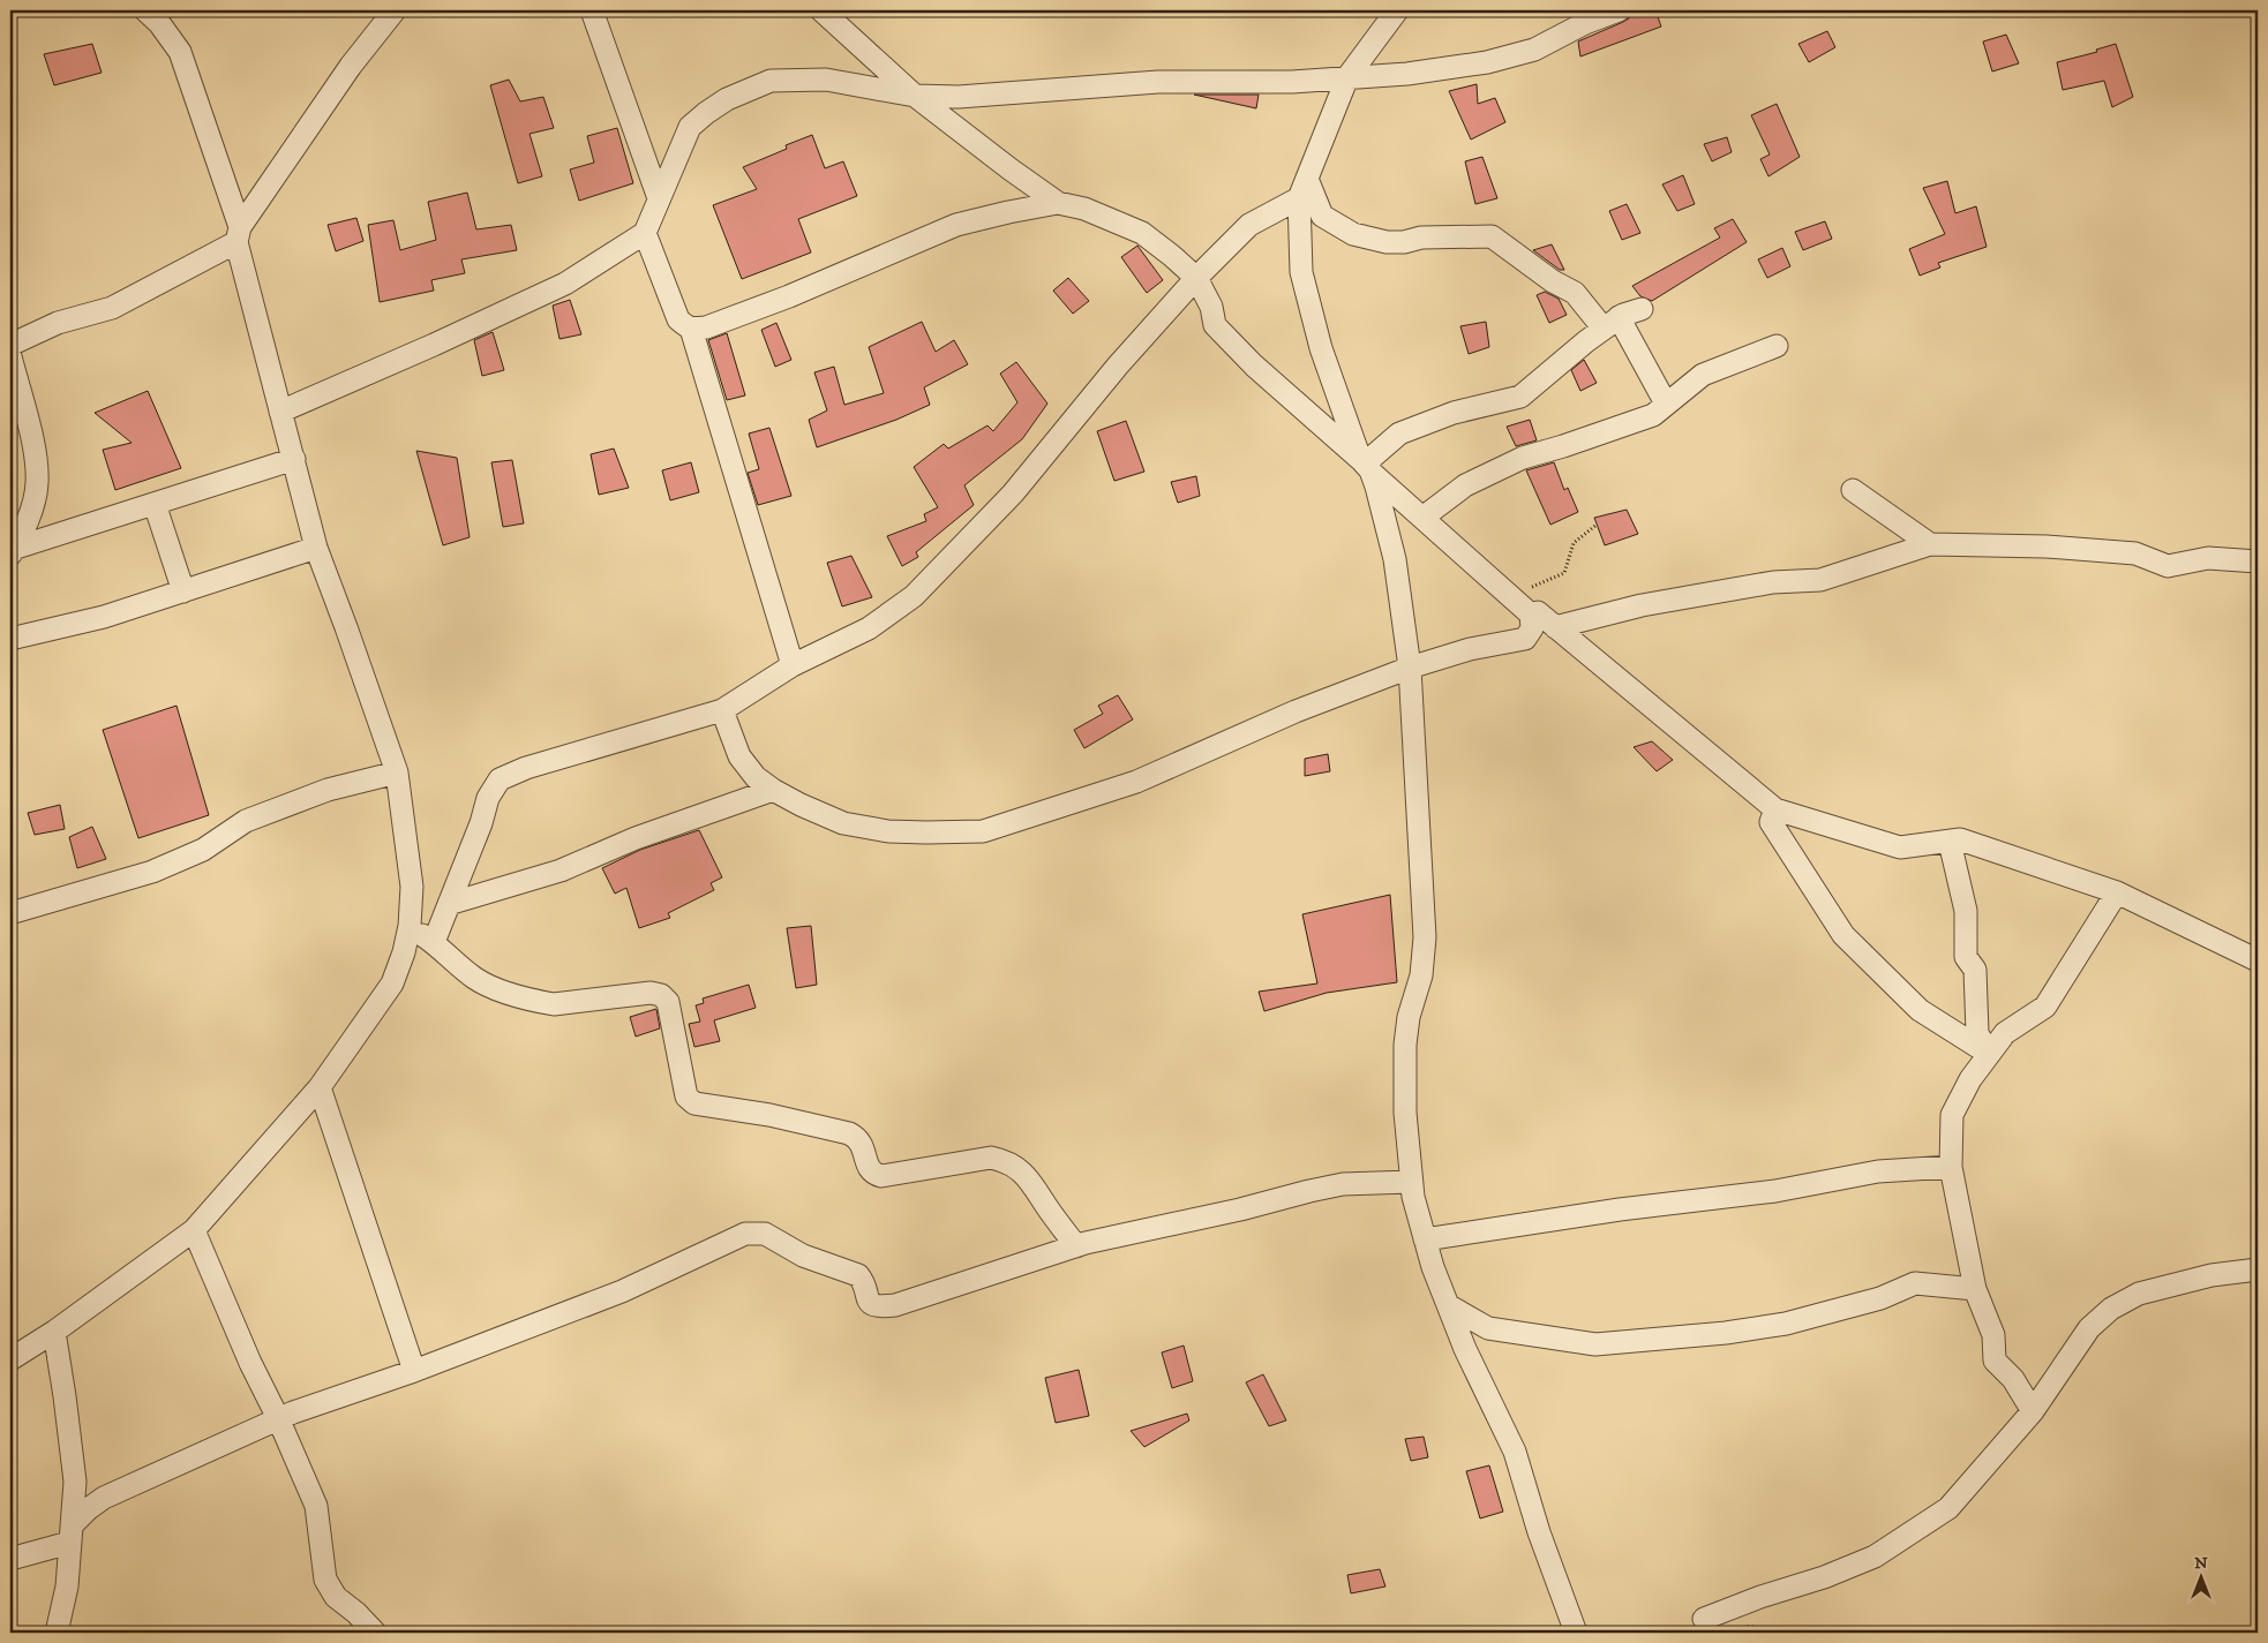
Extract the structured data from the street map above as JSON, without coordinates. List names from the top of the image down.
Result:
{
  "north": "top"
}
